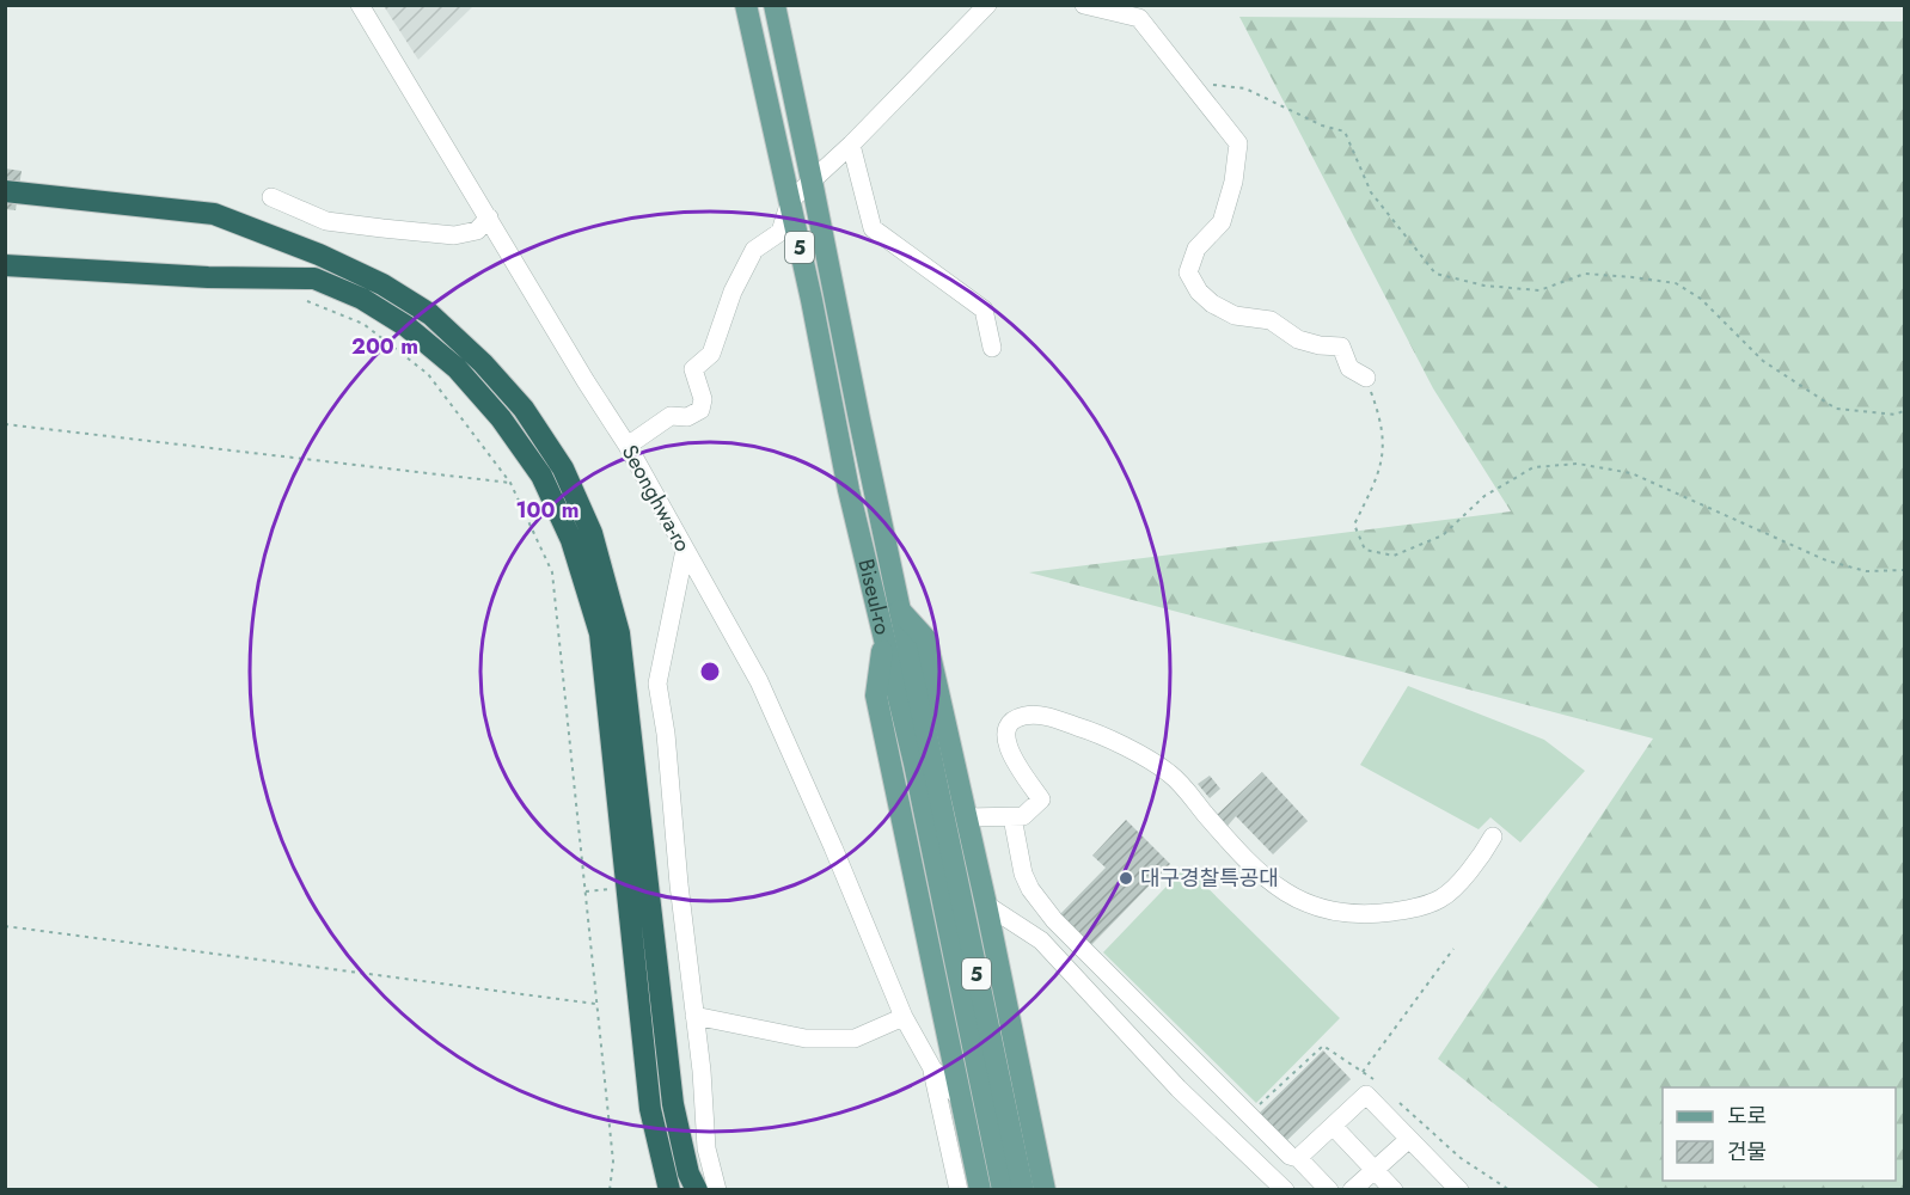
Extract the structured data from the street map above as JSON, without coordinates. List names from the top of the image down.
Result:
{
  "streets": {
    "main road": ["5", "Biseul-ro"],
    "street": ["Seonghwa-ro"]
  },
  "places": ["대구경찰특공대"],
  "legend": ["도로", "건물"],
  "rings": ["200 m", "100 m"]
}
